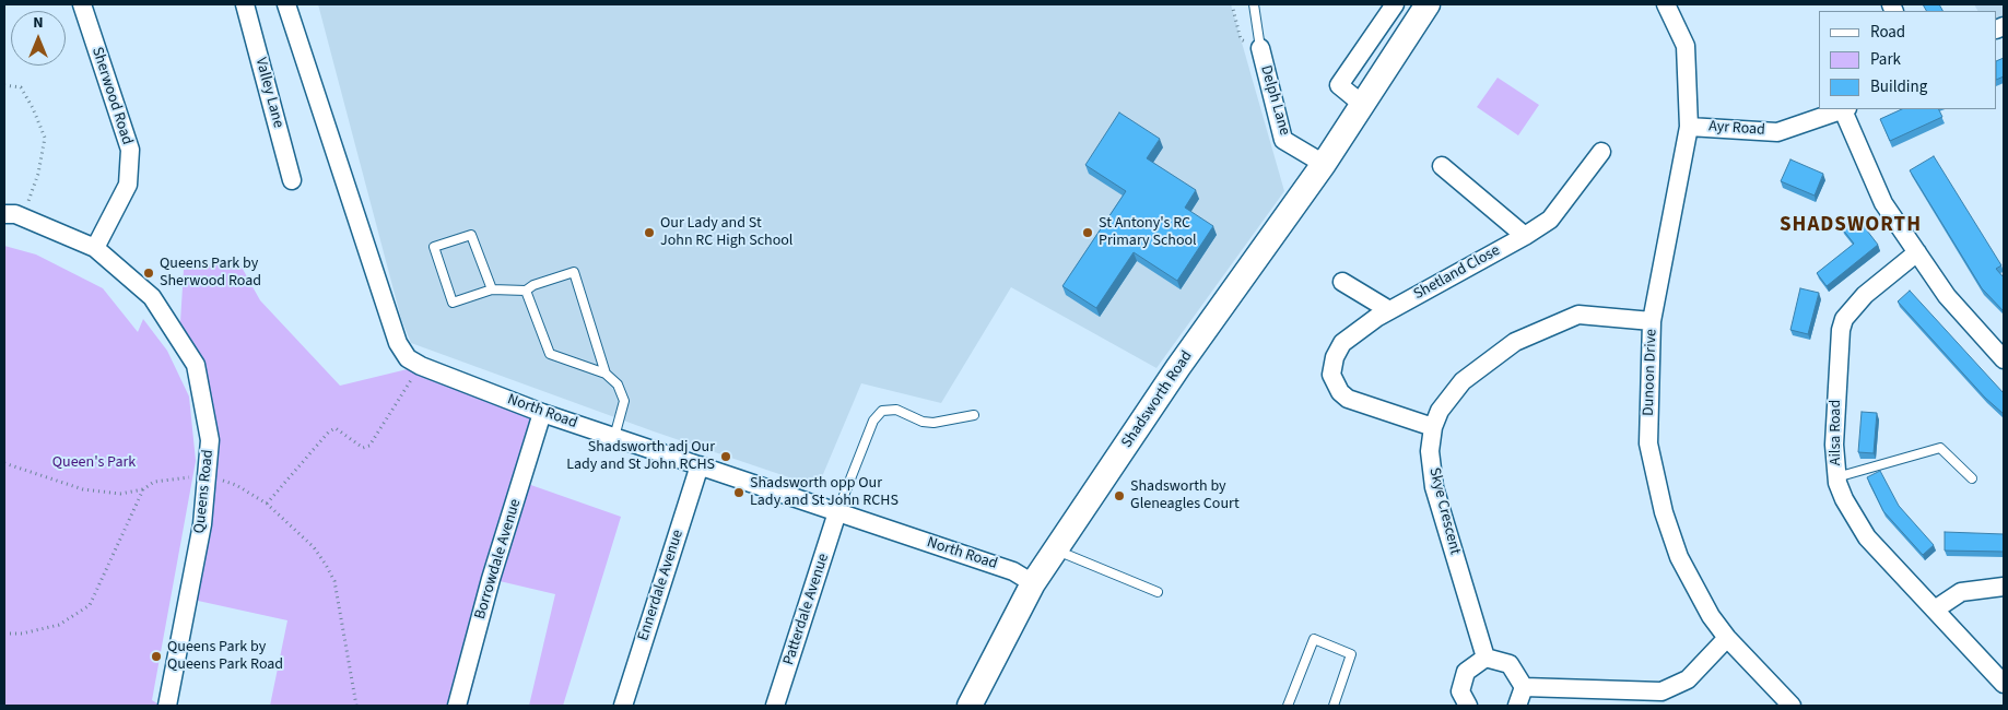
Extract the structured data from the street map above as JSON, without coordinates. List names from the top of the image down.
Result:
{
  "streets": {
    "main road": ["Shadsworth Road"],
    "street": [
      "Valley Lane",
      "Sherwood Road",
      "Delph Lane",
      "Ayr Road",
      "Shetland Close",
      "Dunoon Drive",
      "North Road",
      "Ailsa Road",
      "Queens Road",
      "Skye Crescent",
      "Borrowdale Avenue",
      "Ennerdale Avenue",
      "Patterdale Avenue"
    ]
  },
  "crossings": [
    ["Sherwood Road", "Queens Road"],
    ["Delph Lane", "Shadsworth Road"],
    ["Ayr Road", "Dunoon Drive"],
    ["Shetland Close", "Skye Crescent"],
    ["Dunoon Drive", "Skye Crescent"],
    ["Shadsworth Road", "North Road"],
    ["North Road", "Borrowdale Avenue"],
    ["North Road", "Ennerdale Avenue"],
    ["North Road", "Patterdale Avenue"]
  ],
  "districts": ["SHADSWORTH"],
  "parks": ["Queen's Park"],
  "places": [
    "Our Lady and St John RC High School",
    "St Antony's RC Primary School",
    "Queens Park by Sherwood Road",
    "Shadsworth adj Our Lady and St John RCHS",
    "Shadsworth opp Our Lady and St John RCHS",
    "Shadsworth by Gleneagles Court",
    "Queens Park by Queens Park Road"
  ],
  "legend": ["Road", "Park", "Building"],
  "north": "top"
}
